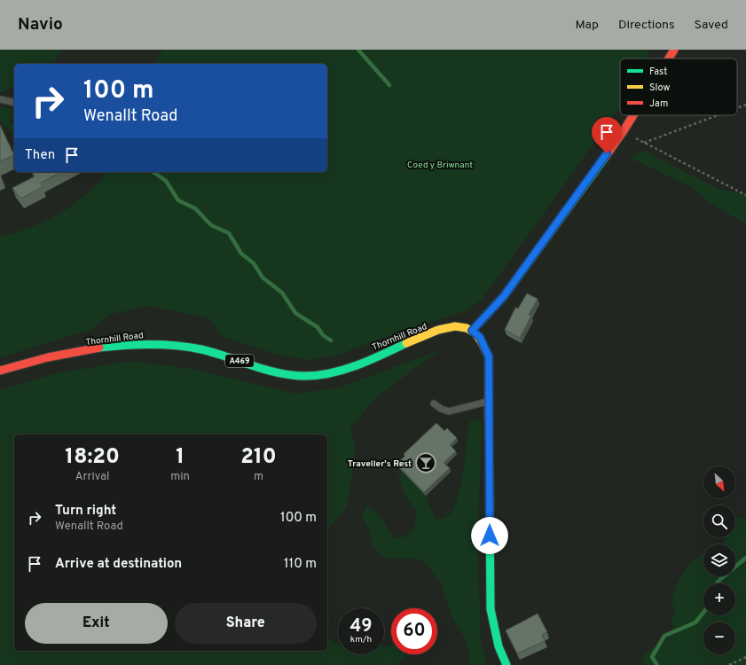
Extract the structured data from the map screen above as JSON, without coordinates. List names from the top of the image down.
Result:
{
  "streets": {
    "main road": ["Thornhill Road", "A469"]
  },
  "parks": ["Coed y Briwnant"],
  "places": {
    "bar": ["Traveller's Rest"]
  },
  "legend": ["Fast", "Slow", "Jam"],
  "north": "bottom right",
  "page": {
    "header": "Navio",
    "nav": ["Map", "Directions", "Saved"],
    "turn": ["100 m", "Wenallt Road"],
    "then": "Then",
    "eta": [
      "18:20",
      "Arrival",
      "1",
      "min",
      "210",
      "m"
    ],
    "map_buttons": ["+", "−"],
    "list": [
      {
        "name": "Turn right",
        "note": "Wenallt Road",
        "value": "100 m"
      },
      {
        "name": "Arrive at destination",
        "value": "110 m"
      }
    ],
    "buttons": ["Exit", "Share"],
    "speed": "49 km/h",
    "limit": "60"
  }
}
